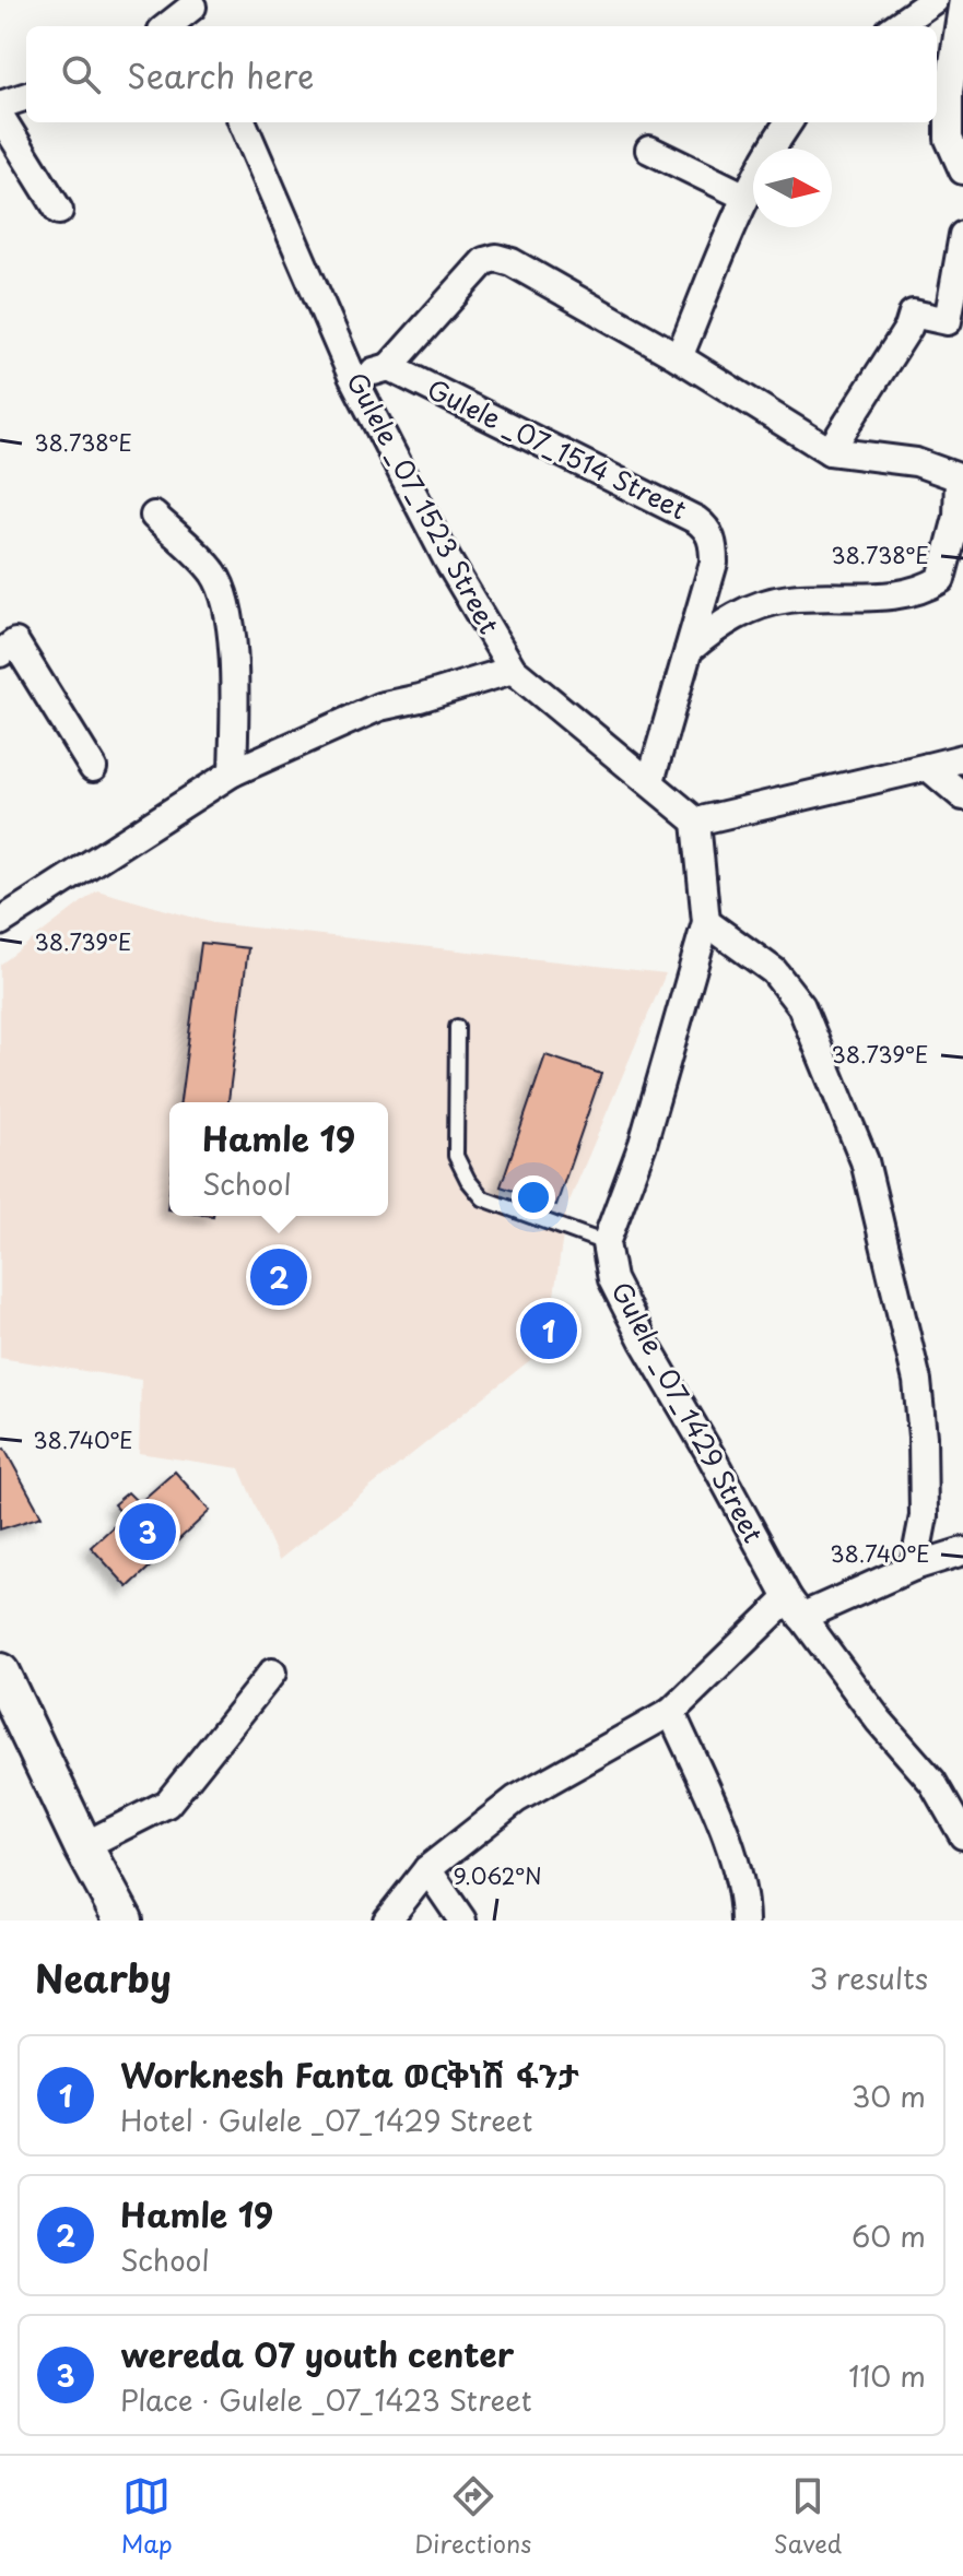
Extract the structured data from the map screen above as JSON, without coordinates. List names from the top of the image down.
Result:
{
  "streets": {
    "street": ["Gulele _07_1514 Street", "Gulele _07_1523 Street", "Gulele _07_1429 Street"]
  },
  "crossings": [
    ["Gulele _07_1514 Street", "Gulele _07_1523 Street"]
  ],
  "north": "right",
  "page": {
    "search": "Search here",
    "popup": ["Hamle 19", "School"],
    "pins": ["2", "1", "3"],
    "heading": ["Nearby", "3 results"],
    "list": [
      {
        "mark": "1",
        "name": "Worknesh Fanta ወርቅነሽ ፋንታ",
        "note": "Hotel · Gulele _07_1429 Street",
        "value": "30 m"
      },
      {
        "mark": "2",
        "name": "Hamle 19",
        "note": "School",
        "value": "60 m"
      },
      {
        "mark": "3",
        "name": "wereda 07 youth center",
        "note": "Place · Gulele _07_1423 Street",
        "value": "110 m"
      }
    ],
    "nav": ["Map", "Directions", "Saved"]
  },
  "coordinates": [
    "38.738°E",
    "38.739°E",
    "38.740°E",
    "9.062°N"
  ]
}
